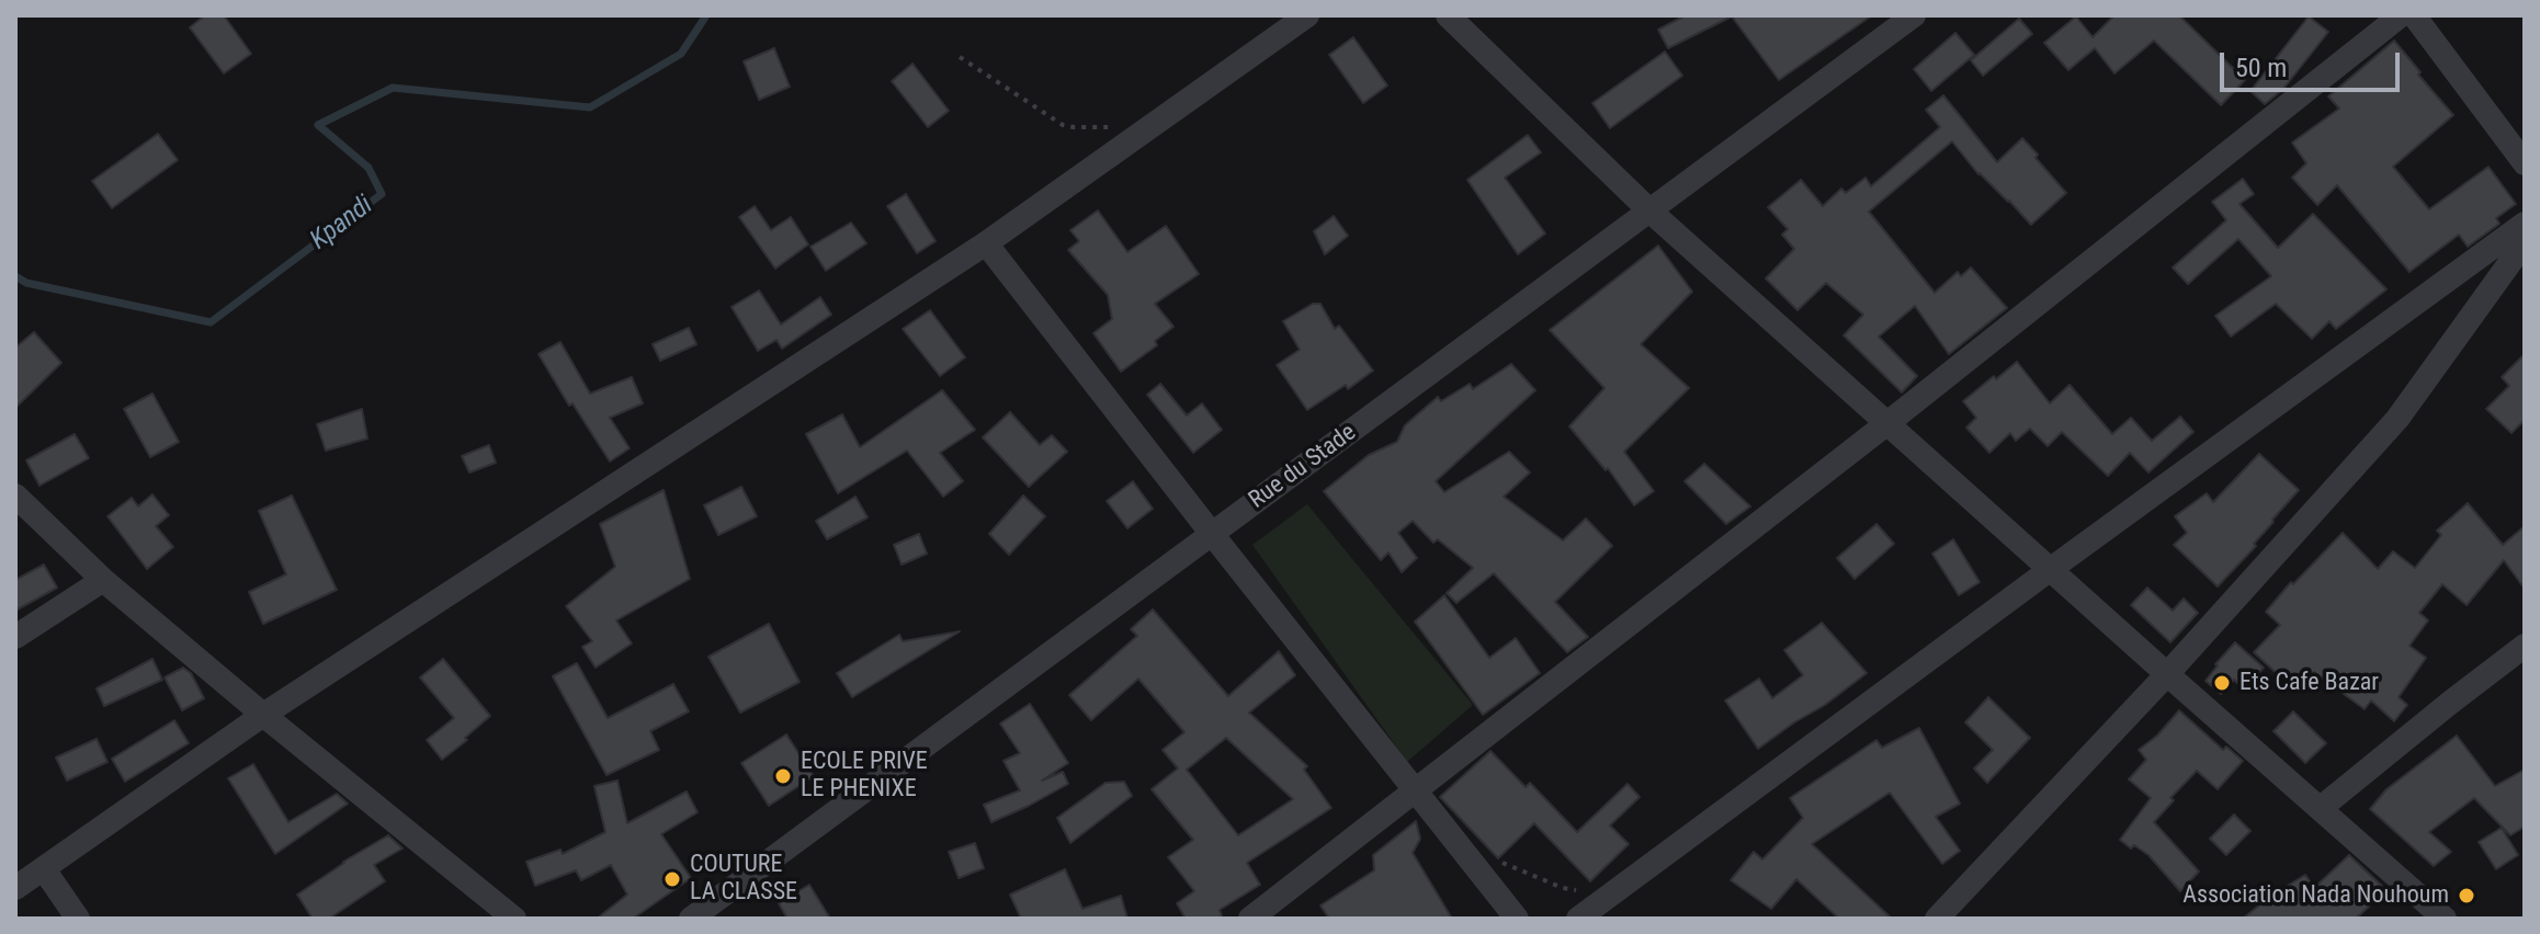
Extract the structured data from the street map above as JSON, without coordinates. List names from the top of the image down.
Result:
{
  "streets": {
    "street": ["Rue du Stade"]
  },
  "water": ["Kpandi"],
  "places": [
    "Ets Cafe Bazar",
    "ECOLE PRIVE LE PHENIXE",
    "COUTURE LA CLASSE",
    "Association Nada Nouhoum"
  ],
  "scale_bar": "50 m"
}
